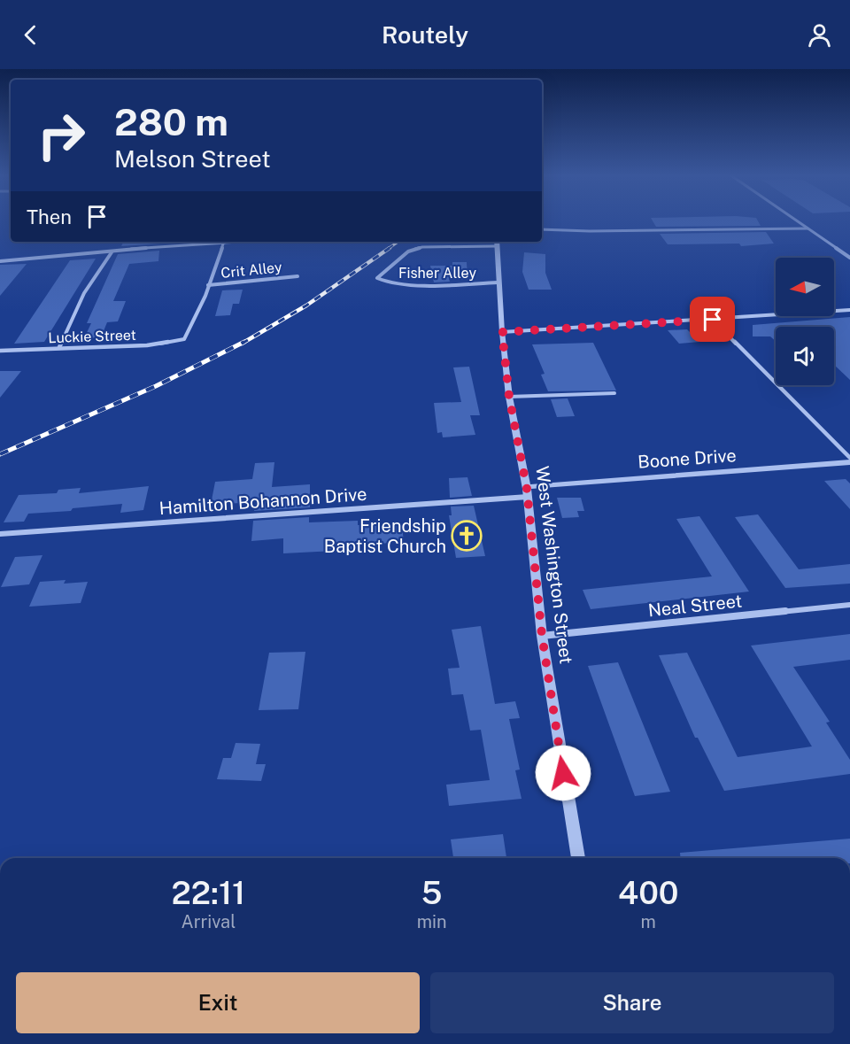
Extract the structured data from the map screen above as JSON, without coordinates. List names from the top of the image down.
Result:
{
  "streets": {
    "street": [
      "Crit Alley",
      "Fisher Alley",
      "Luckie Street",
      "Boone Drive",
      "Hamilton Bohannon Drive",
      "West Washington Street",
      "Neal Street"
    ]
  },
  "crossings": [
    ["Crit Alley", "Luckie Street"],
    ["Fisher Alley", "West Washington Street"],
    ["Boone Drive", "Hamilton Bohannon Drive"],
    ["Boone Drive", "West Washington Street"],
    ["Hamilton Bohannon Drive", "West Washington Street"],
    ["West Washington Street", "Neal Street"]
  ],
  "places": {
    "church": ["Friendship Baptist Church"]
  },
  "north": "left",
  "page": {
    "header": "Routely",
    "turn": ["280 m", "Melson Street"],
    "then": "Then",
    "eta": [
      "22:11",
      "Arrival",
      "5",
      "min",
      "400",
      "m"
    ],
    "buttons": ["Exit", "Share"]
  }
}
